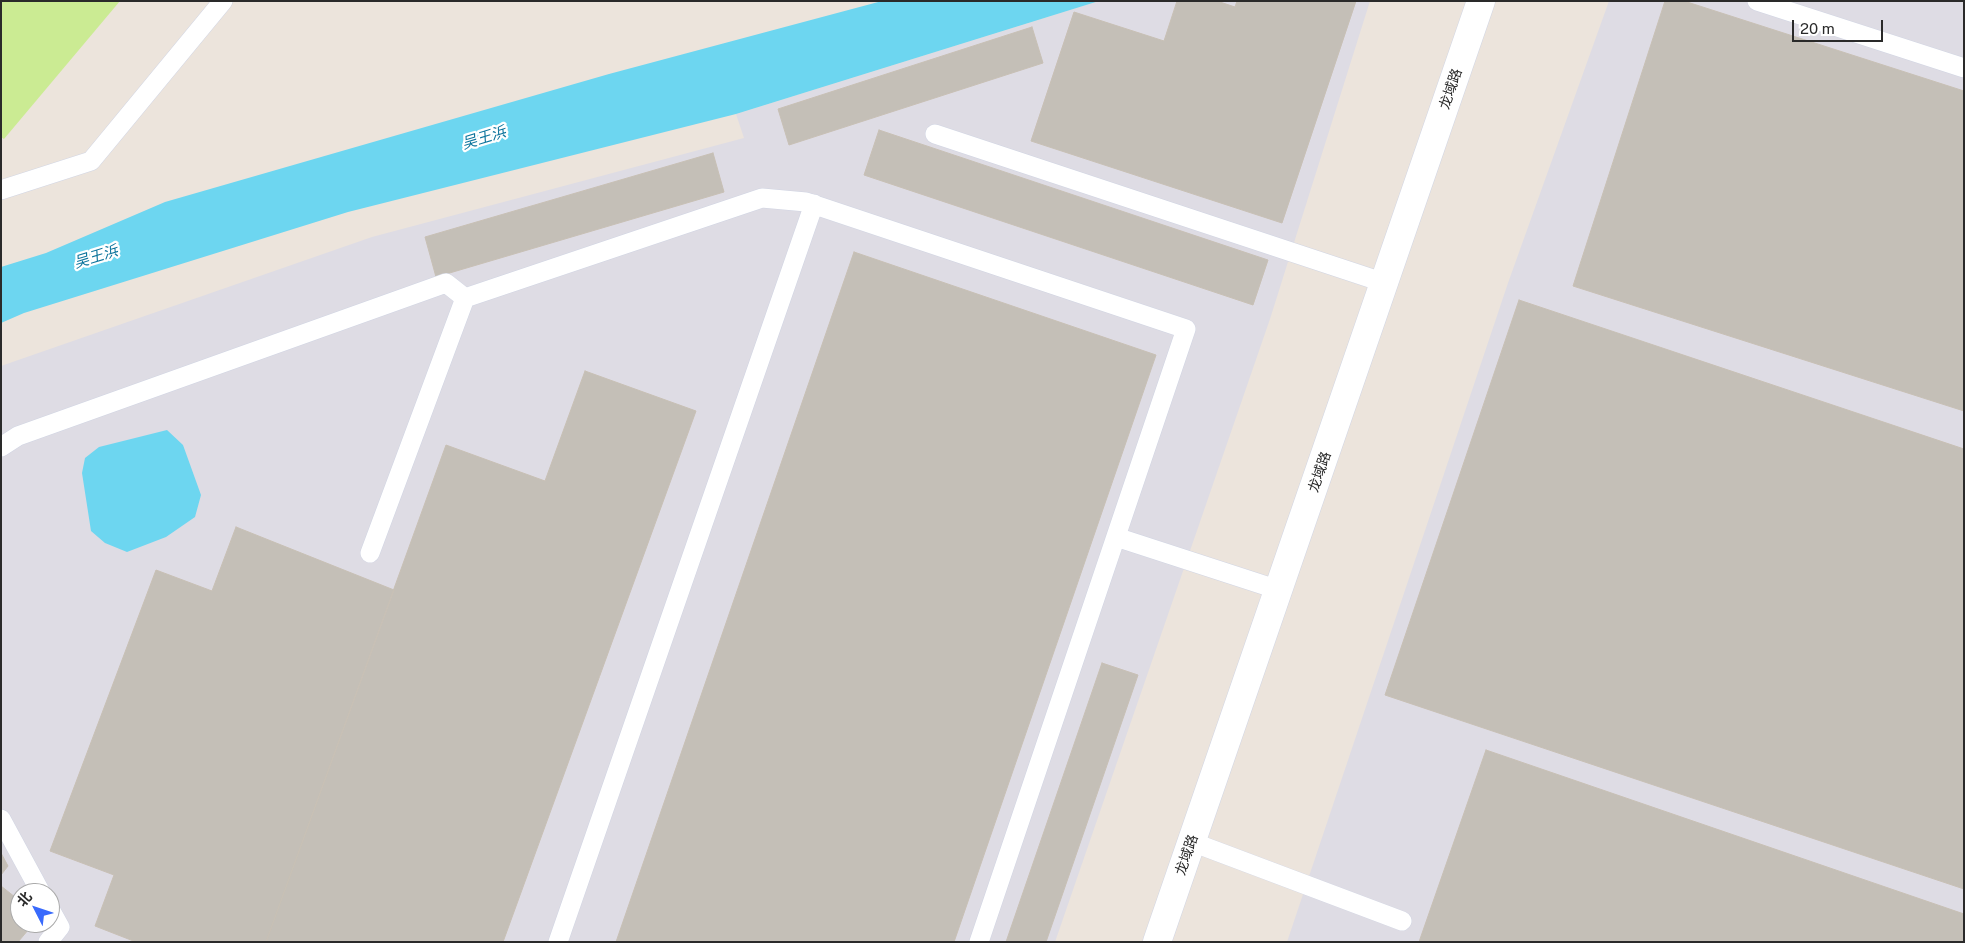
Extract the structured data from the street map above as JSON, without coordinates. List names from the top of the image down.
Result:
{
  "streets": {
    "street": ["龙域路"]
  },
  "water": ["吴王浜"],
  "scale_bar": "20 m",
  "north": "top left"
}
